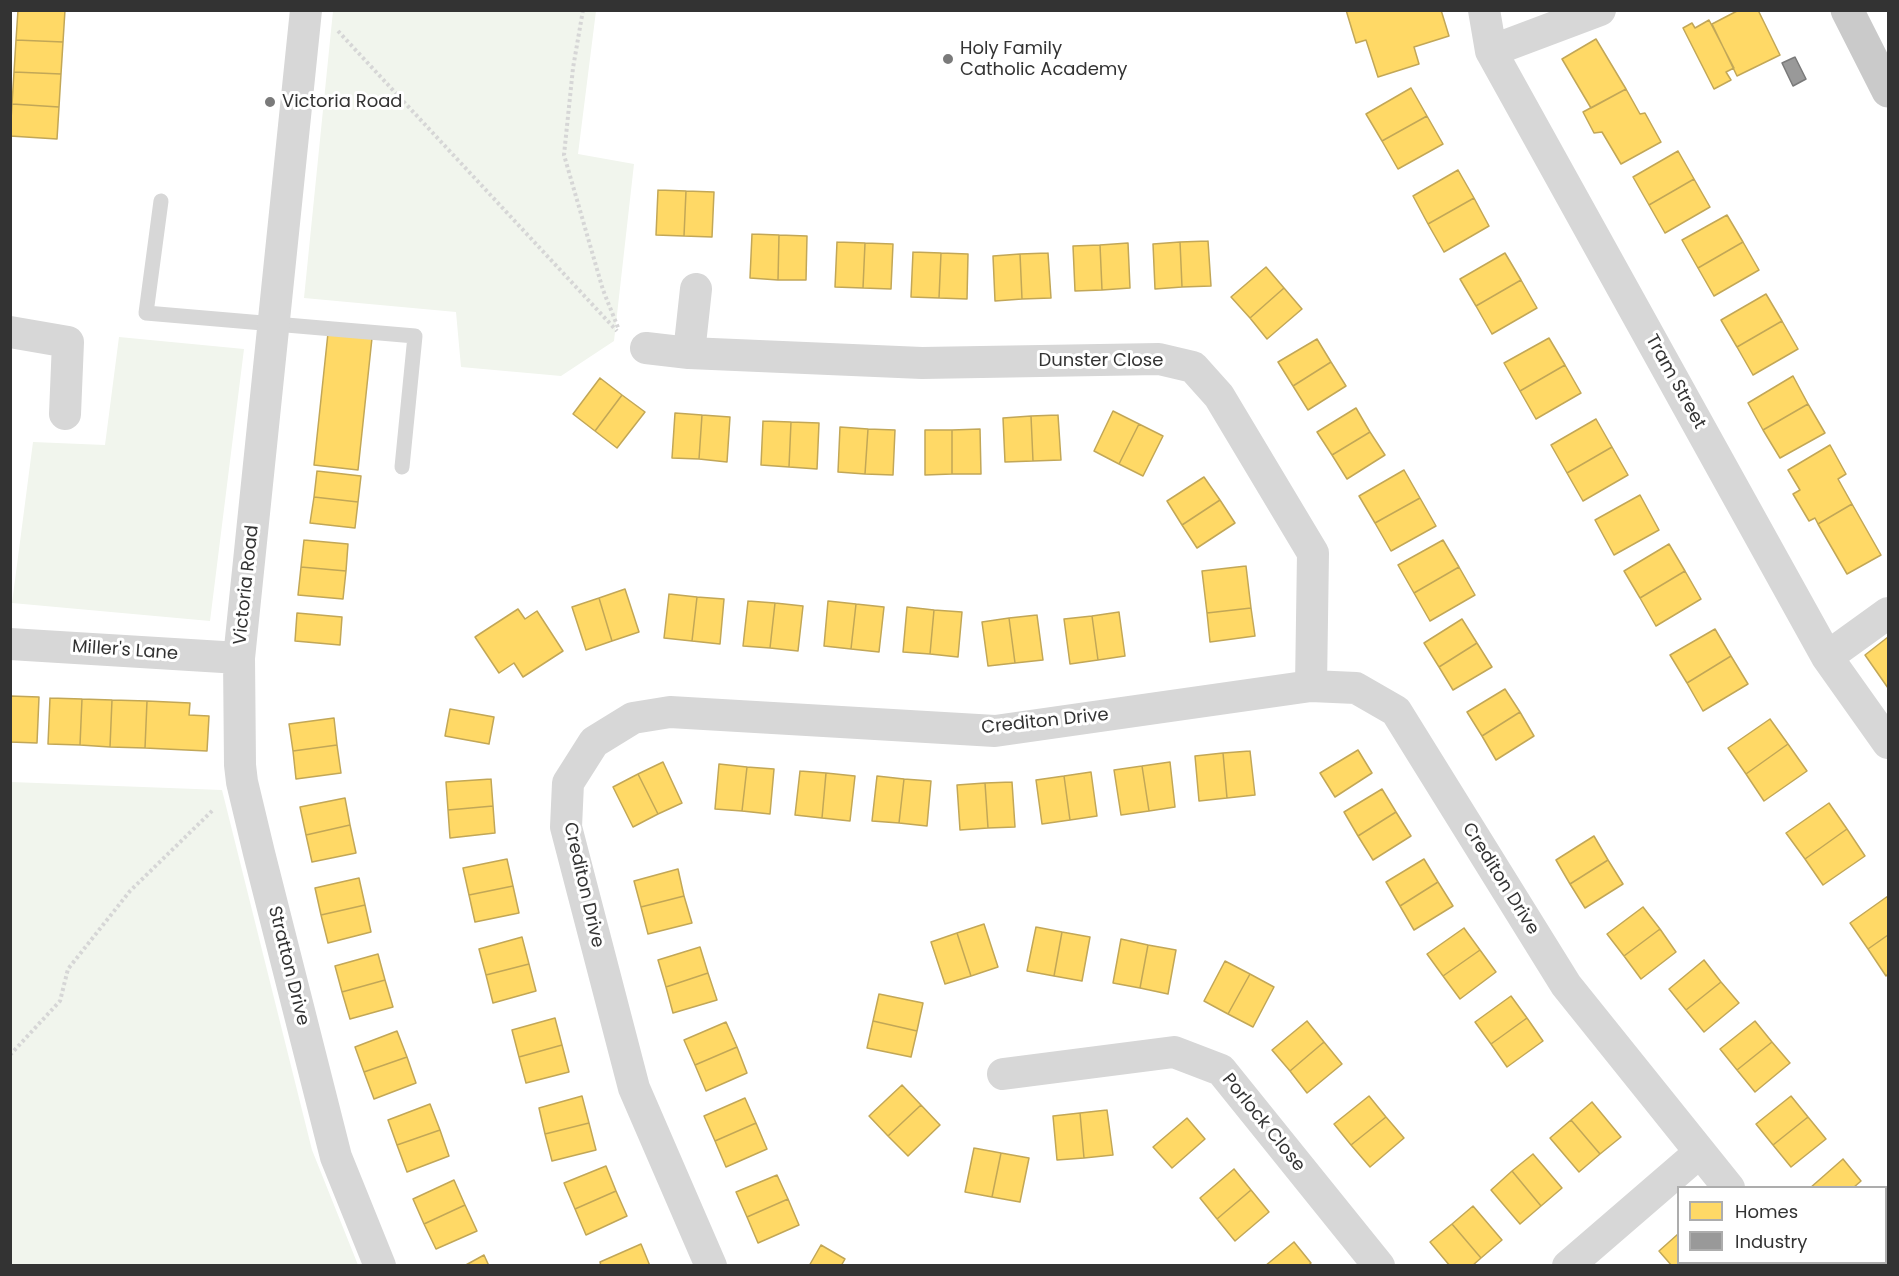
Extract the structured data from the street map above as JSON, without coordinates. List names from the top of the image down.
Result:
{
  "streets": {
    "street": [
      "Dunster Close",
      "Tram Street",
      "Victoria Road",
      "Miller's Lane",
      "Crediton Drive",
      "Stratton Drive",
      "Porlock Close"
    ]
  },
  "crossings": [
    ["Dunster Close", "Crediton Drive"],
    ["Victoria Road", "Miller's Lane"],
    ["Victoria Road", "Stratton Drive"],
    ["Miller's Lane", "Stratton Drive"]
  ],
  "places": ["Holy Family Catholic Academy", "Victoria Road"],
  "legend": ["Homes", "Industry"]
}
